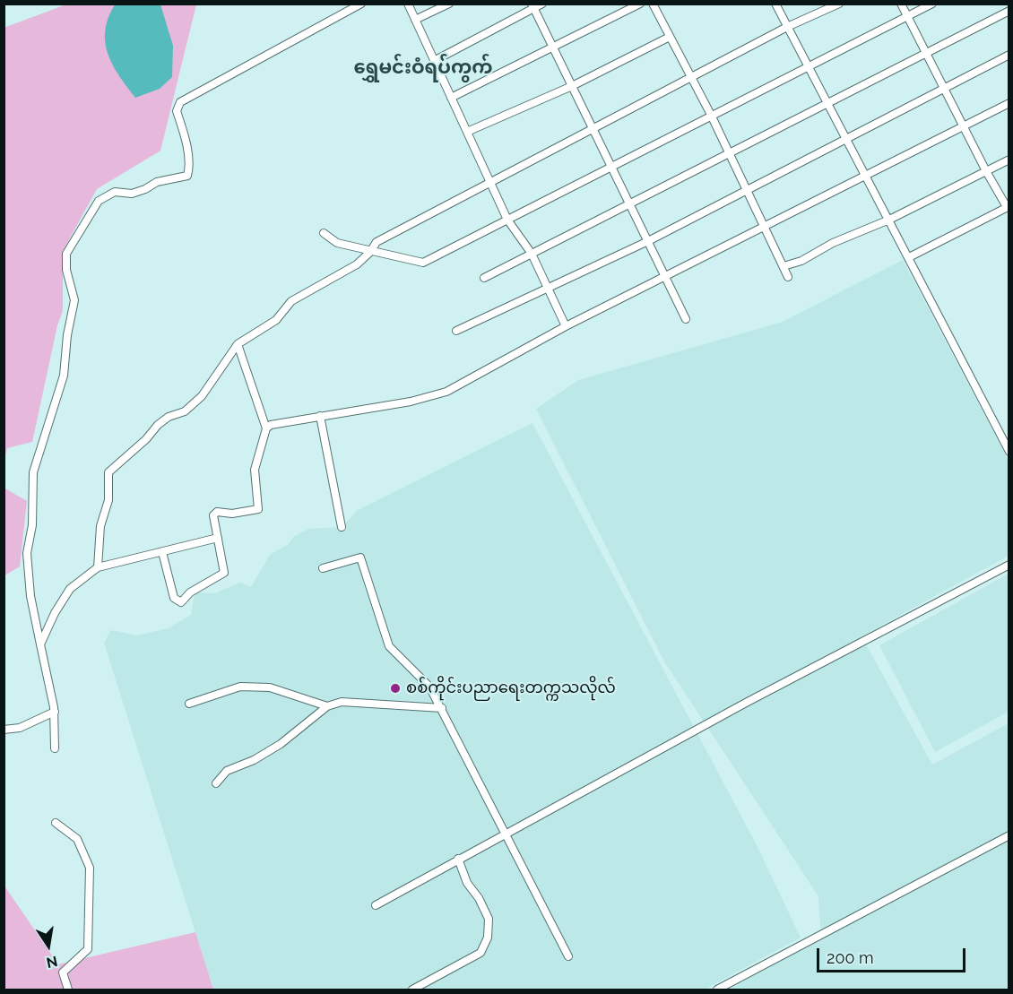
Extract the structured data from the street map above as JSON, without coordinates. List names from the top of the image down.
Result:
{
  "districts": ["ရွှေမင်းဝံရပ်ကွက်"],
  "places": ["စစ်ကိုင်းပညာရေးတက္ကသလိုလ်"],
  "scale_bar": "200 m",
  "north": "bottom"
}
